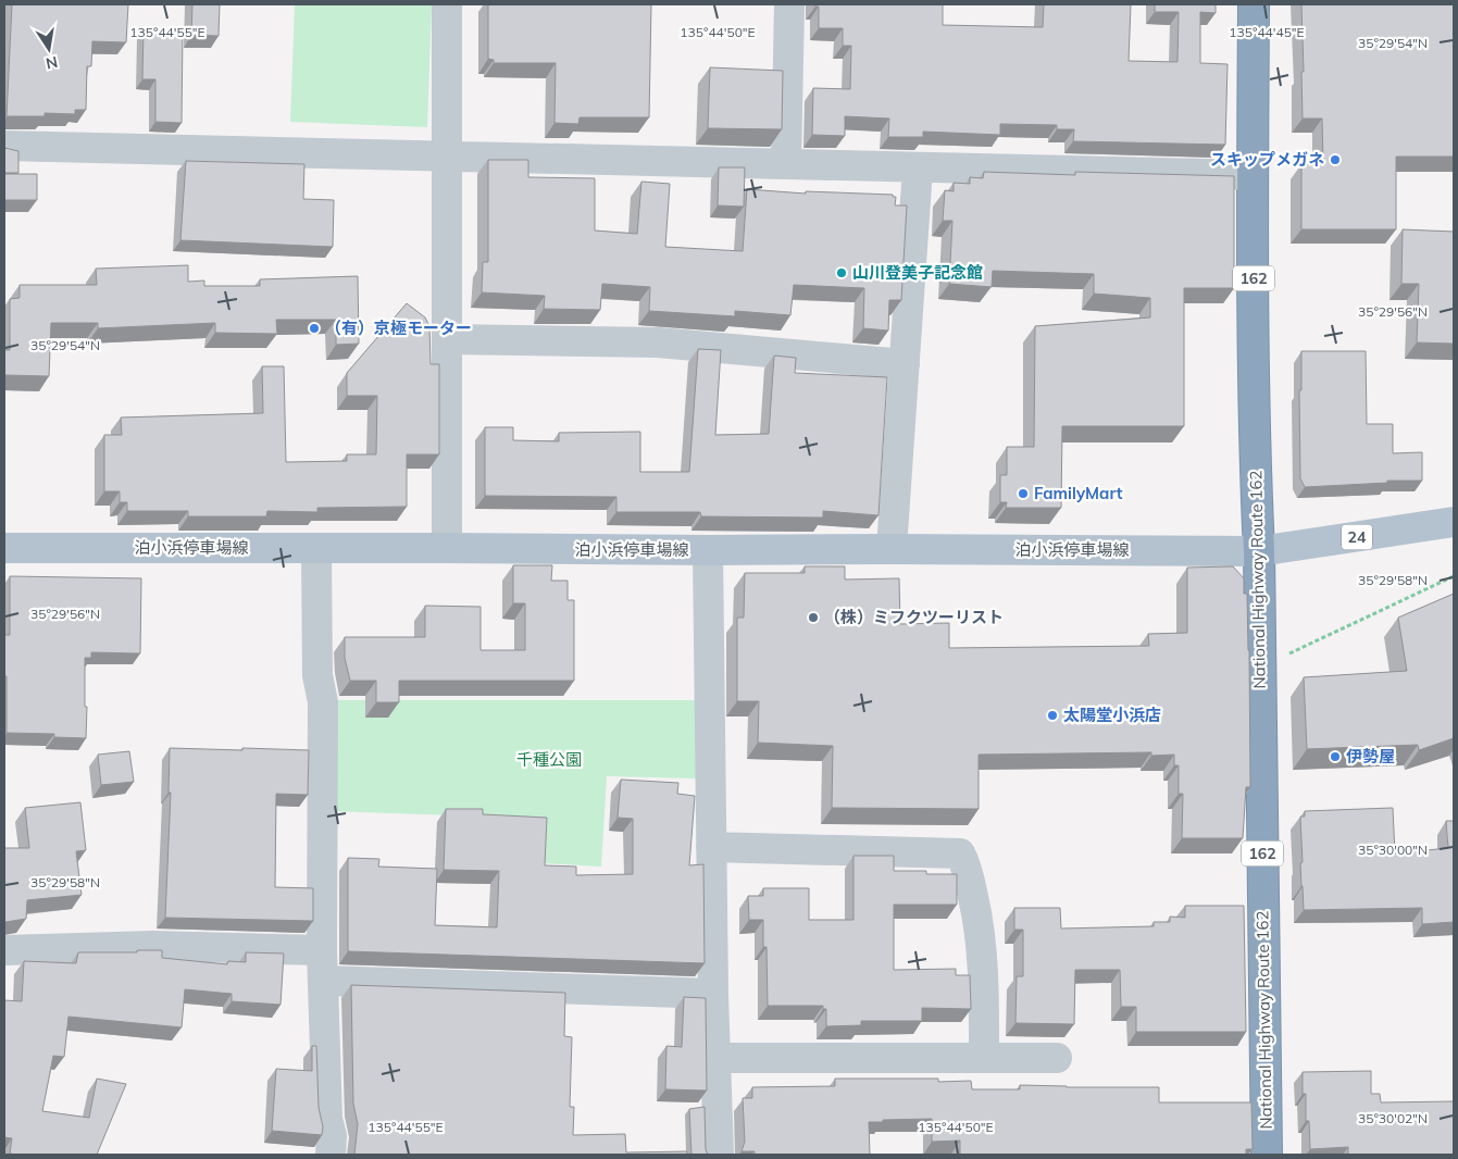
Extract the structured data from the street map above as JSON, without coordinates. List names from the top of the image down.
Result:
{
  "streets": {
    "highway": ["162", "National Highway Route 162"],
    "main road": ["24", "泊小浜停車場線"]
  },
  "crossings": [
    ["24", "泊小浜停車場線"],
    ["24", "National Highway Route 162"],
    ["泊小浜停車場線", "National Highway Route 162"]
  ],
  "parks": ["千種公園"],
  "places": [
    "スキップメガネ",
    "山川登美子記念館",
    "（有）京極モーター",
    "FamilyMart",
    "（株）ミフクツーリスト",
    "太陽堂小浜店",
    "伊勢屋"
  ],
  "north": "bottom",
  "coordinates": [
    "135°44'55\"E",
    "135°44'50\"E",
    "135°44'45\"E",
    "35°29'54\"N",
    "35°29'56\"N",
    "35°29'58\"N",
    "35°30'00\"N",
    "35°30'02\"N"
  ]
}
